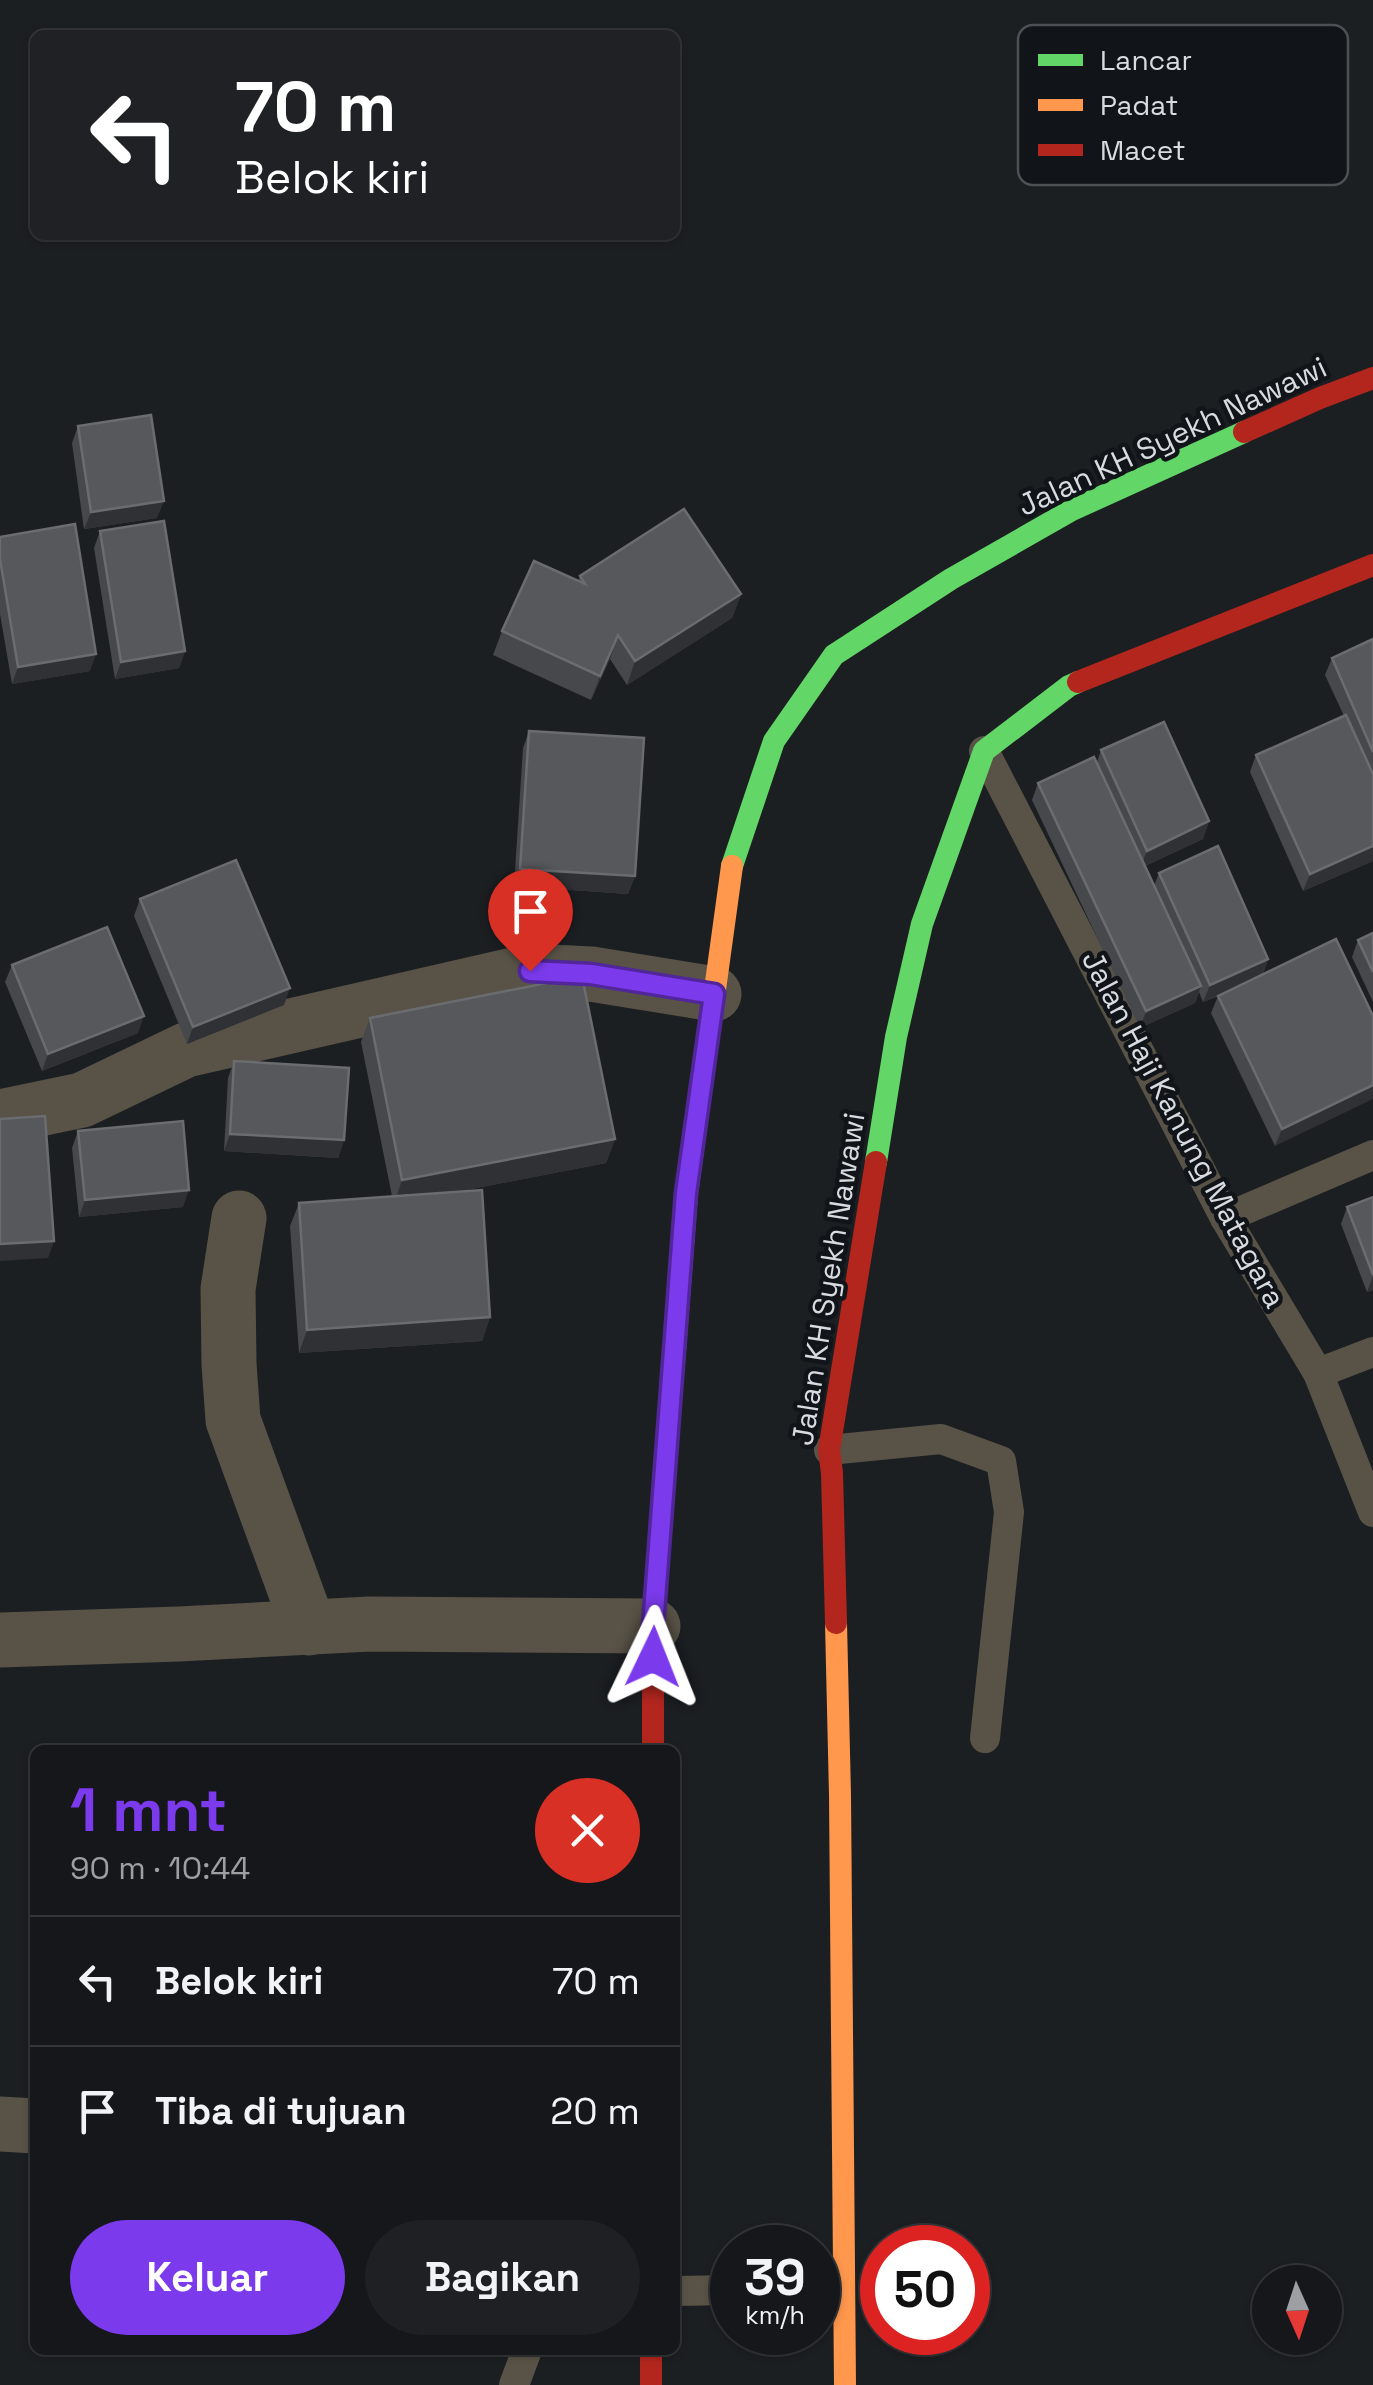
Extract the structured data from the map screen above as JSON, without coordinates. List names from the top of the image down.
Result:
{
  "streets": {
    "main road": ["Jalan KH Syekh Nawawi"],
    "lane": ["Jalan Haji Kanung Matagara"]
  },
  "crossings": [
    ["Jalan KH Syekh Nawawi", "Jalan Haji Kanung Matagara"]
  ],
  "legend": ["Lancar", "Padat", "Macet"],
  "north": "bottom",
  "page": {
    "turn": ["70 m", "Belok kiri"],
    "heading": ["1 mnt", "90 m · 10:44"],
    "list": [
      {
        "name": "Belok kiri",
        "value": "70 m"
      },
      {
        "name": "Tiba di tujuan",
        "value": "20 m"
      }
    ],
    "buttons": ["Keluar", "Bagikan"],
    "speed": "39 km/h",
    "limit": "50"
  }
}
